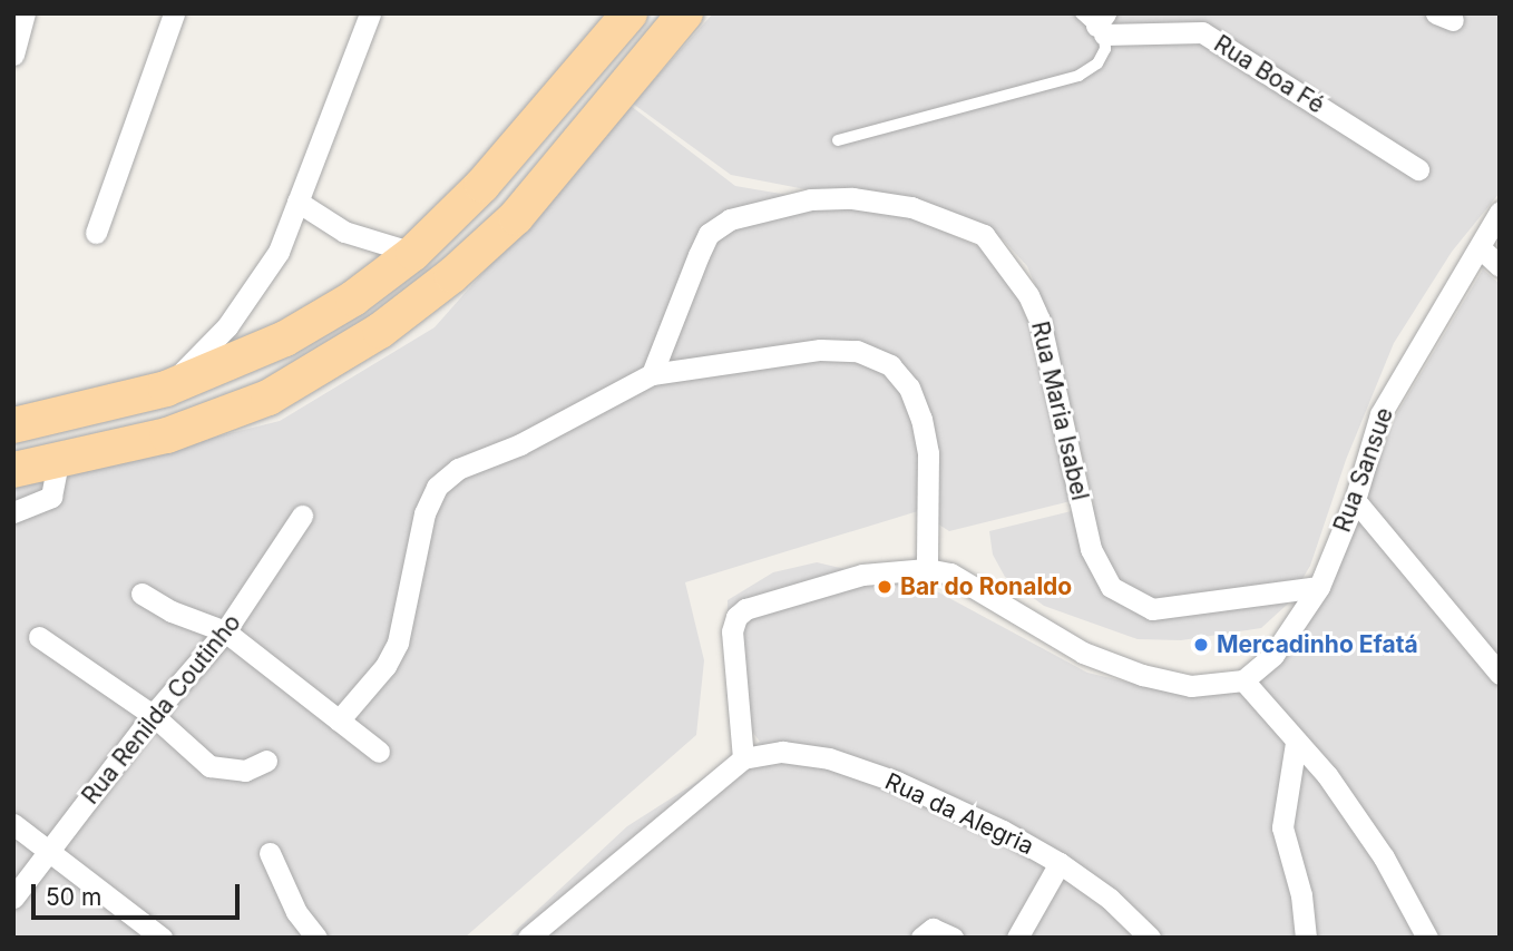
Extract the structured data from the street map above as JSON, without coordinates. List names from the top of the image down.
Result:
{
  "streets": {
    "street": [
      "Rua Boa Fé",
      "Rua Maria Isabel",
      "Rua Sansue",
      "Rua Renilda Coutinho",
      "Rua da Alegria"
    ]
  },
  "crossings": [
    ["Rua Maria Isabel", "Rua Sansue"]
  ],
  "places": ["Bar do Ronaldo", "Mercadinho Efatá"],
  "scale_bar": "50 m"
}
